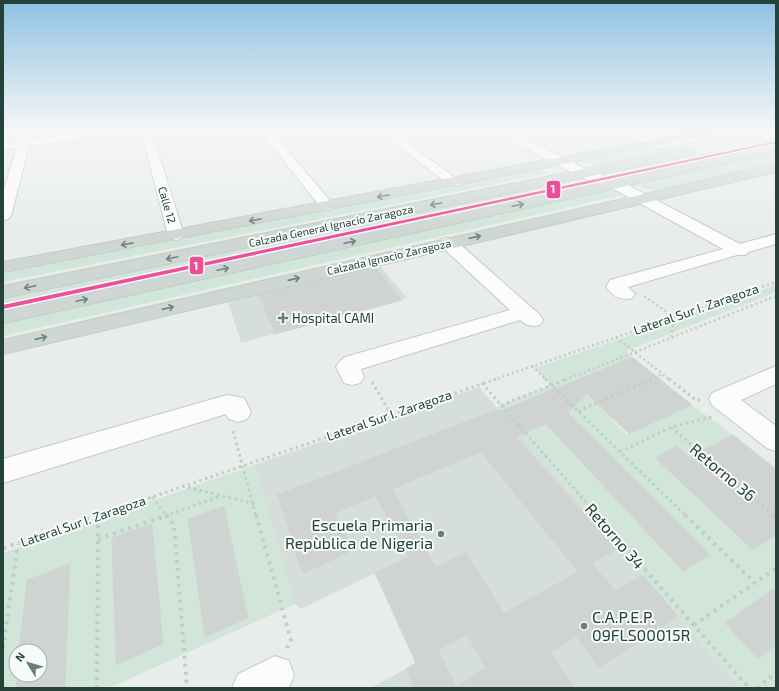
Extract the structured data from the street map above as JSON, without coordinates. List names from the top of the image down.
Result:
{
  "streets": {
    "main road": ["Calzada General Ignacio Zaragoza", "Calzada Ignacio Zaragoza"],
    "street": ["Calle 12"],
    "path": ["Lateral Sur I. Zaragoza", "Retorno 36", "Retorno 34"]
  },
  "crossings": [
    ["Calle 12", "Calzada General Ignacio Zaragoza"],
    ["Lateral Sur I. Zaragoza", "Retorno 34"]
  ],
  "one_way": ["Calzada Ignacio Zaragoza"],
  "places": {
    "health": ["Hospital CAMI"],
    "other": ["Escuela Primaria Repùblica de Nigeria", "C.A.P.E.P. 09FLS00015R"]
  },
  "lines": ["transit line 1"],
  "north": "top left"
}
